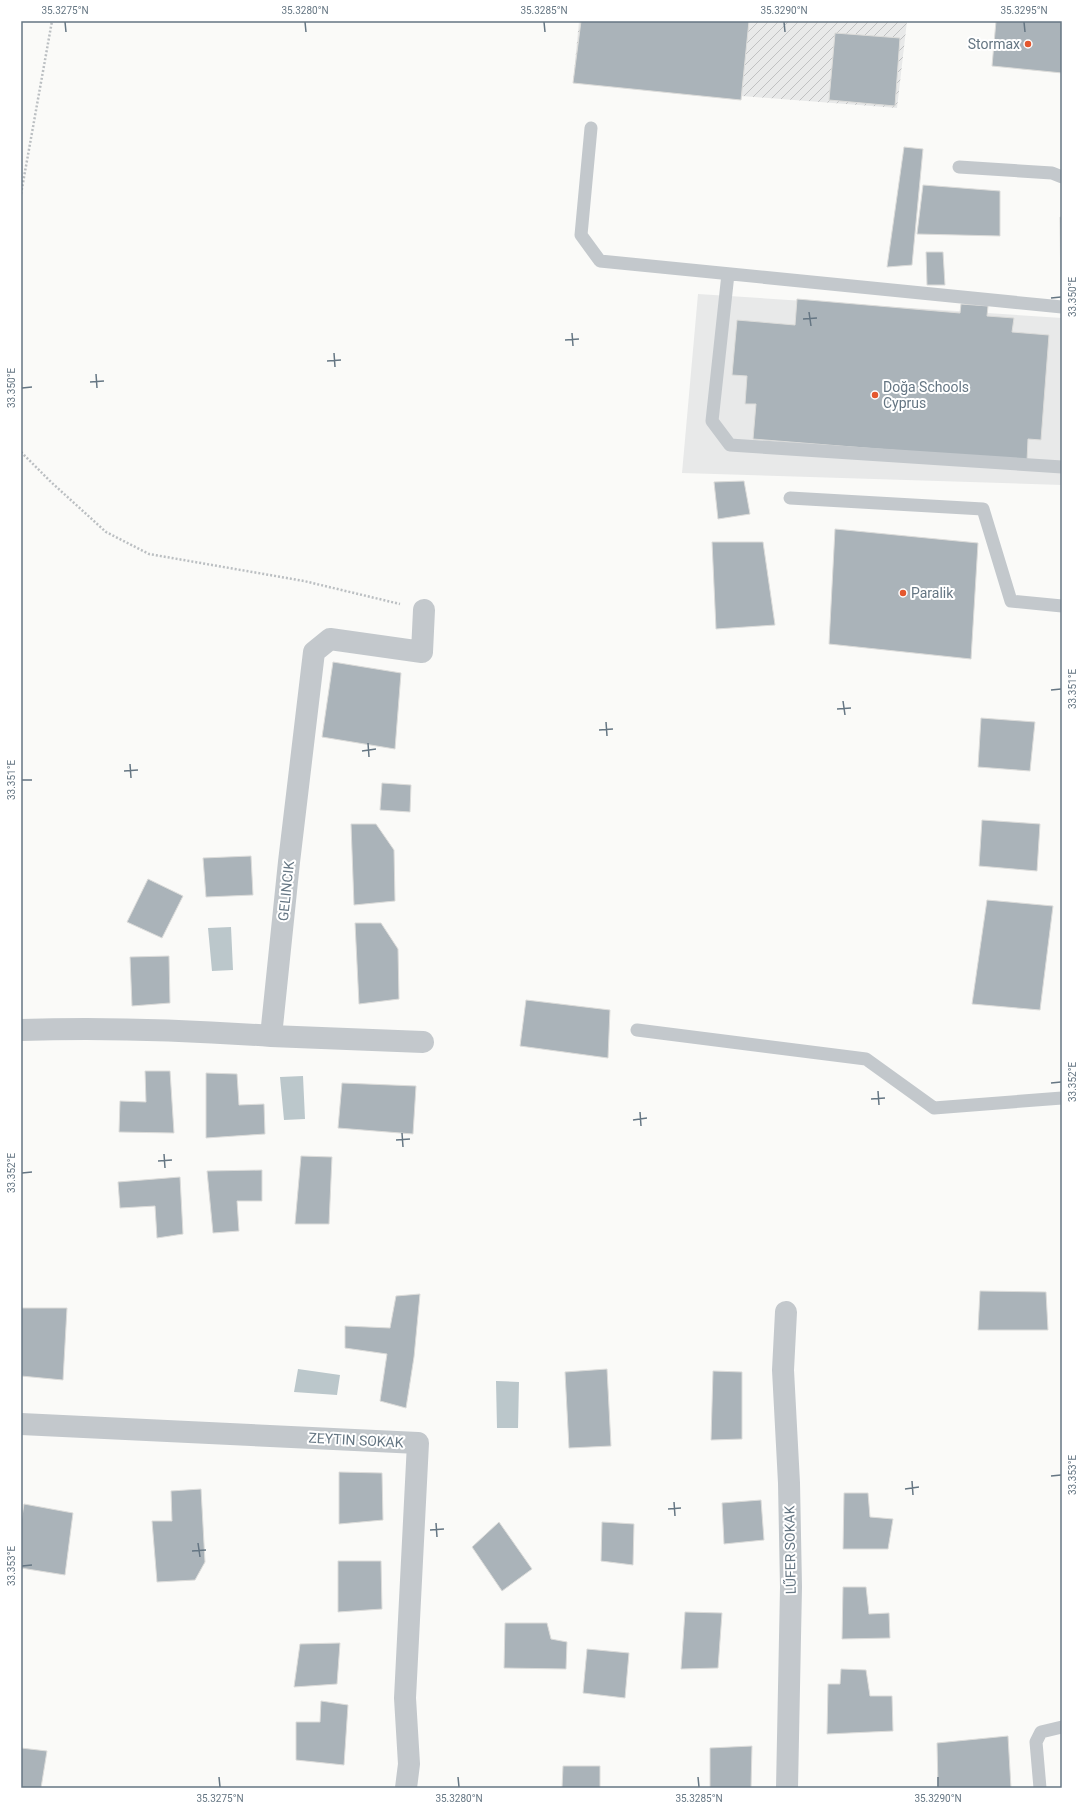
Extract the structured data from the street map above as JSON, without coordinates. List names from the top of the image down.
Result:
{
  "streets": {
    "street": ["GELINCIK", "ZEYTIN SOKAK", "LŰFER SOKAK"]
  },
  "places": ["Stormax", "Doğa Schools Cyprus", "Paralik"],
  "coordinates": [
    "35.3275°N",
    "35.3280°N",
    "35.3285°N",
    "35.3290°N",
    "35.3295°N",
    "33.350°E",
    "33.351°E",
    "33.352°E",
    "33.353°E"
  ]
}
